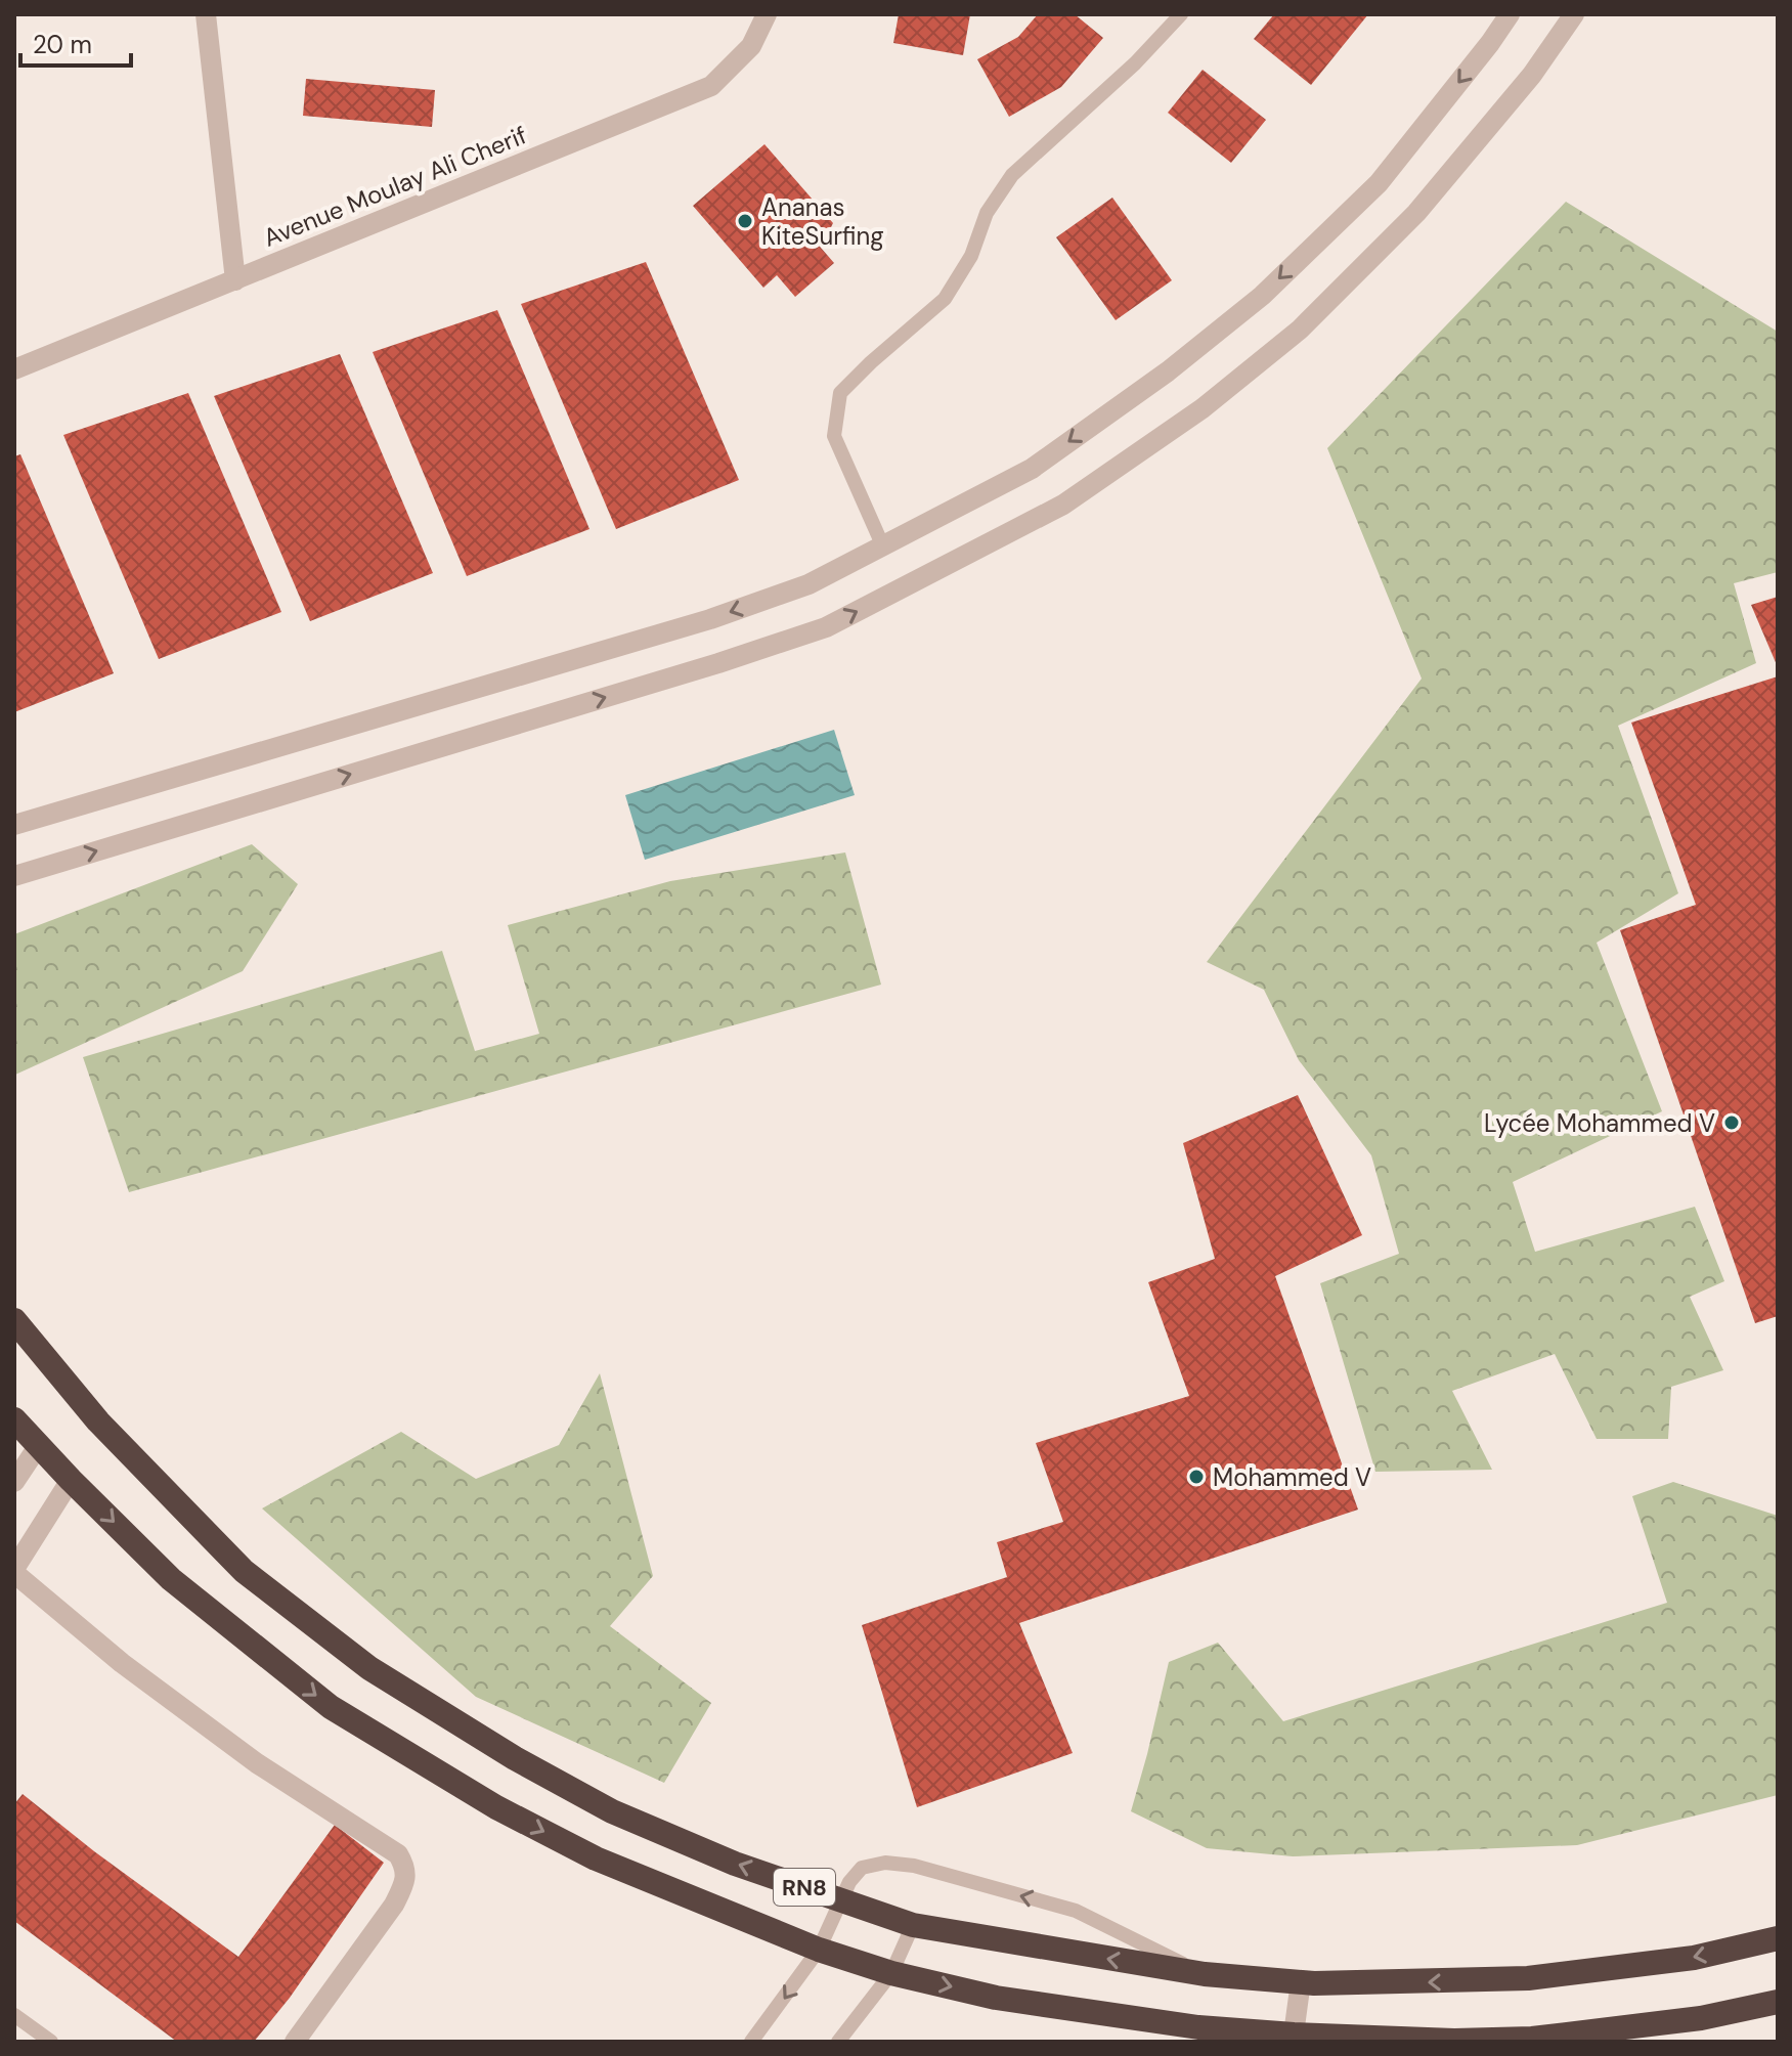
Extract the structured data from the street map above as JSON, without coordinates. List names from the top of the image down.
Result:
{
  "streets": {
    "highway": ["RN8"],
    "street": ["Avenue Moulay Ali Cherif"]
  },
  "places": ["Ananas KiteSurfing", "Lycée Mohammed V", "Mohammed V"],
  "scale_bar": "20 m"
}
